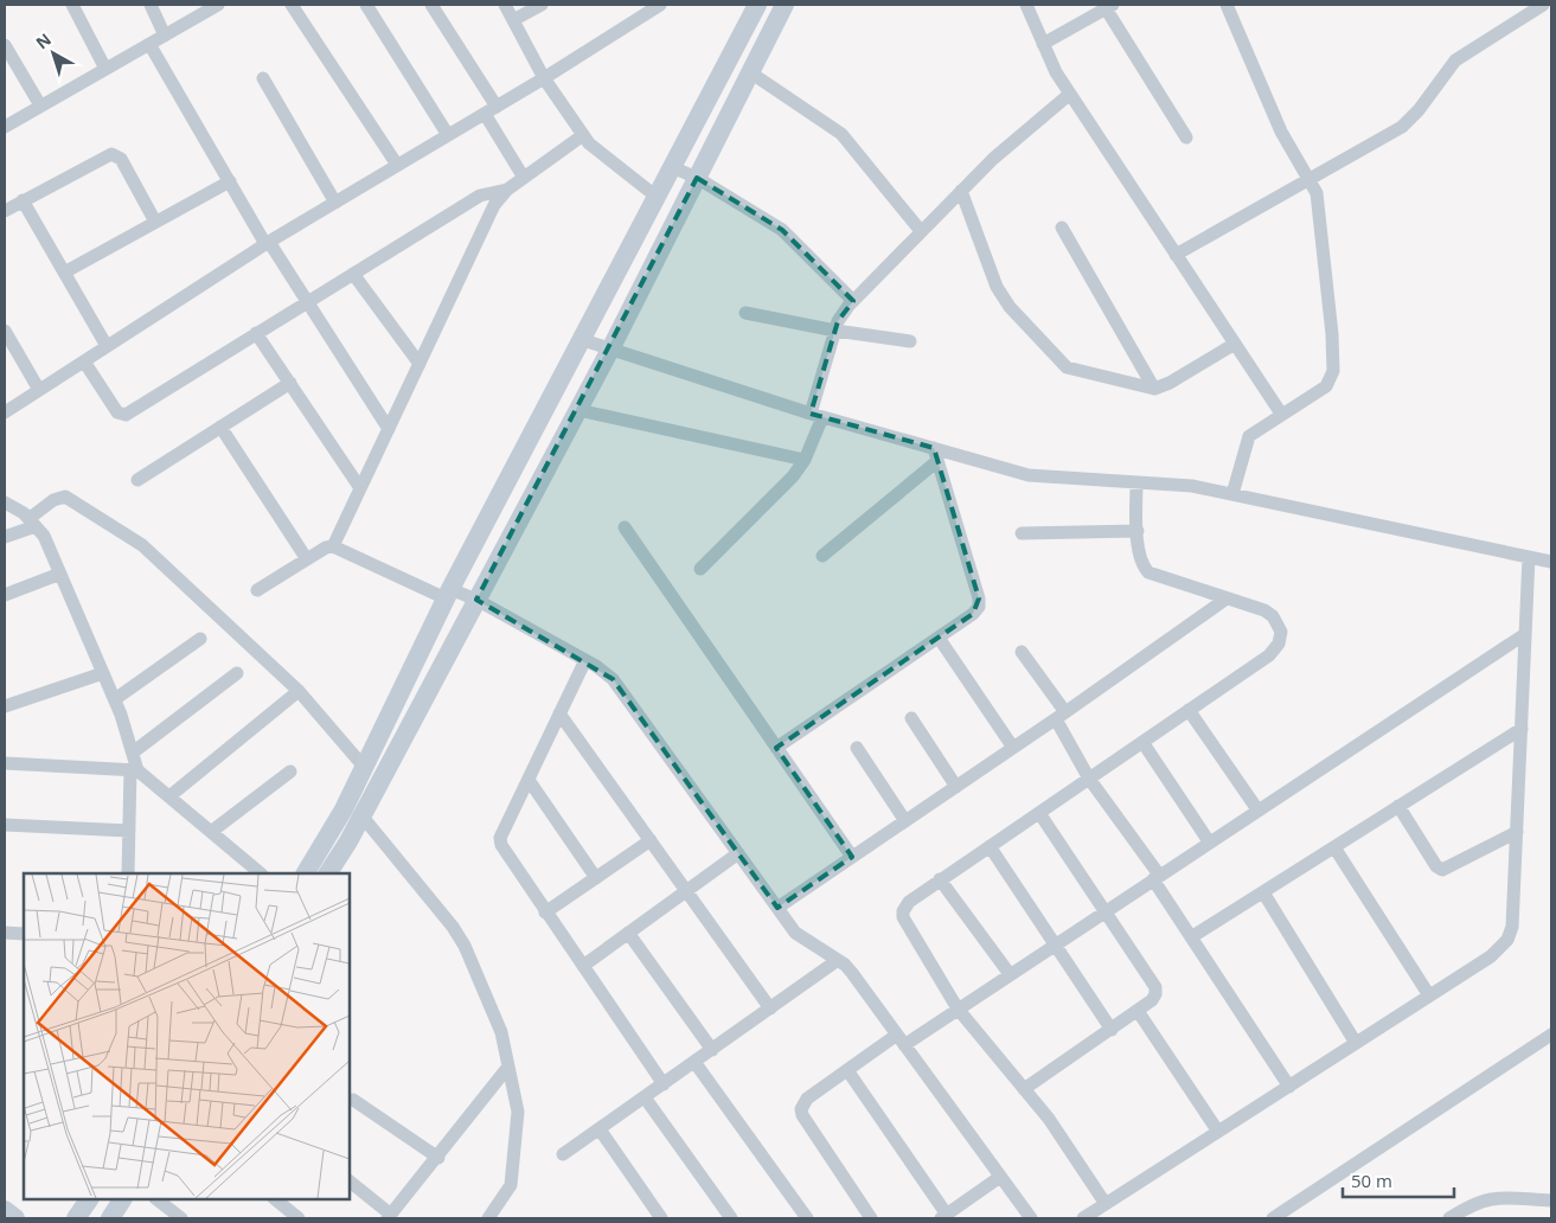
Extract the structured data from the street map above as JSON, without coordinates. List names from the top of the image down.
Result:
{
  "scale_bar": "50 m",
  "north": "top left"
}
